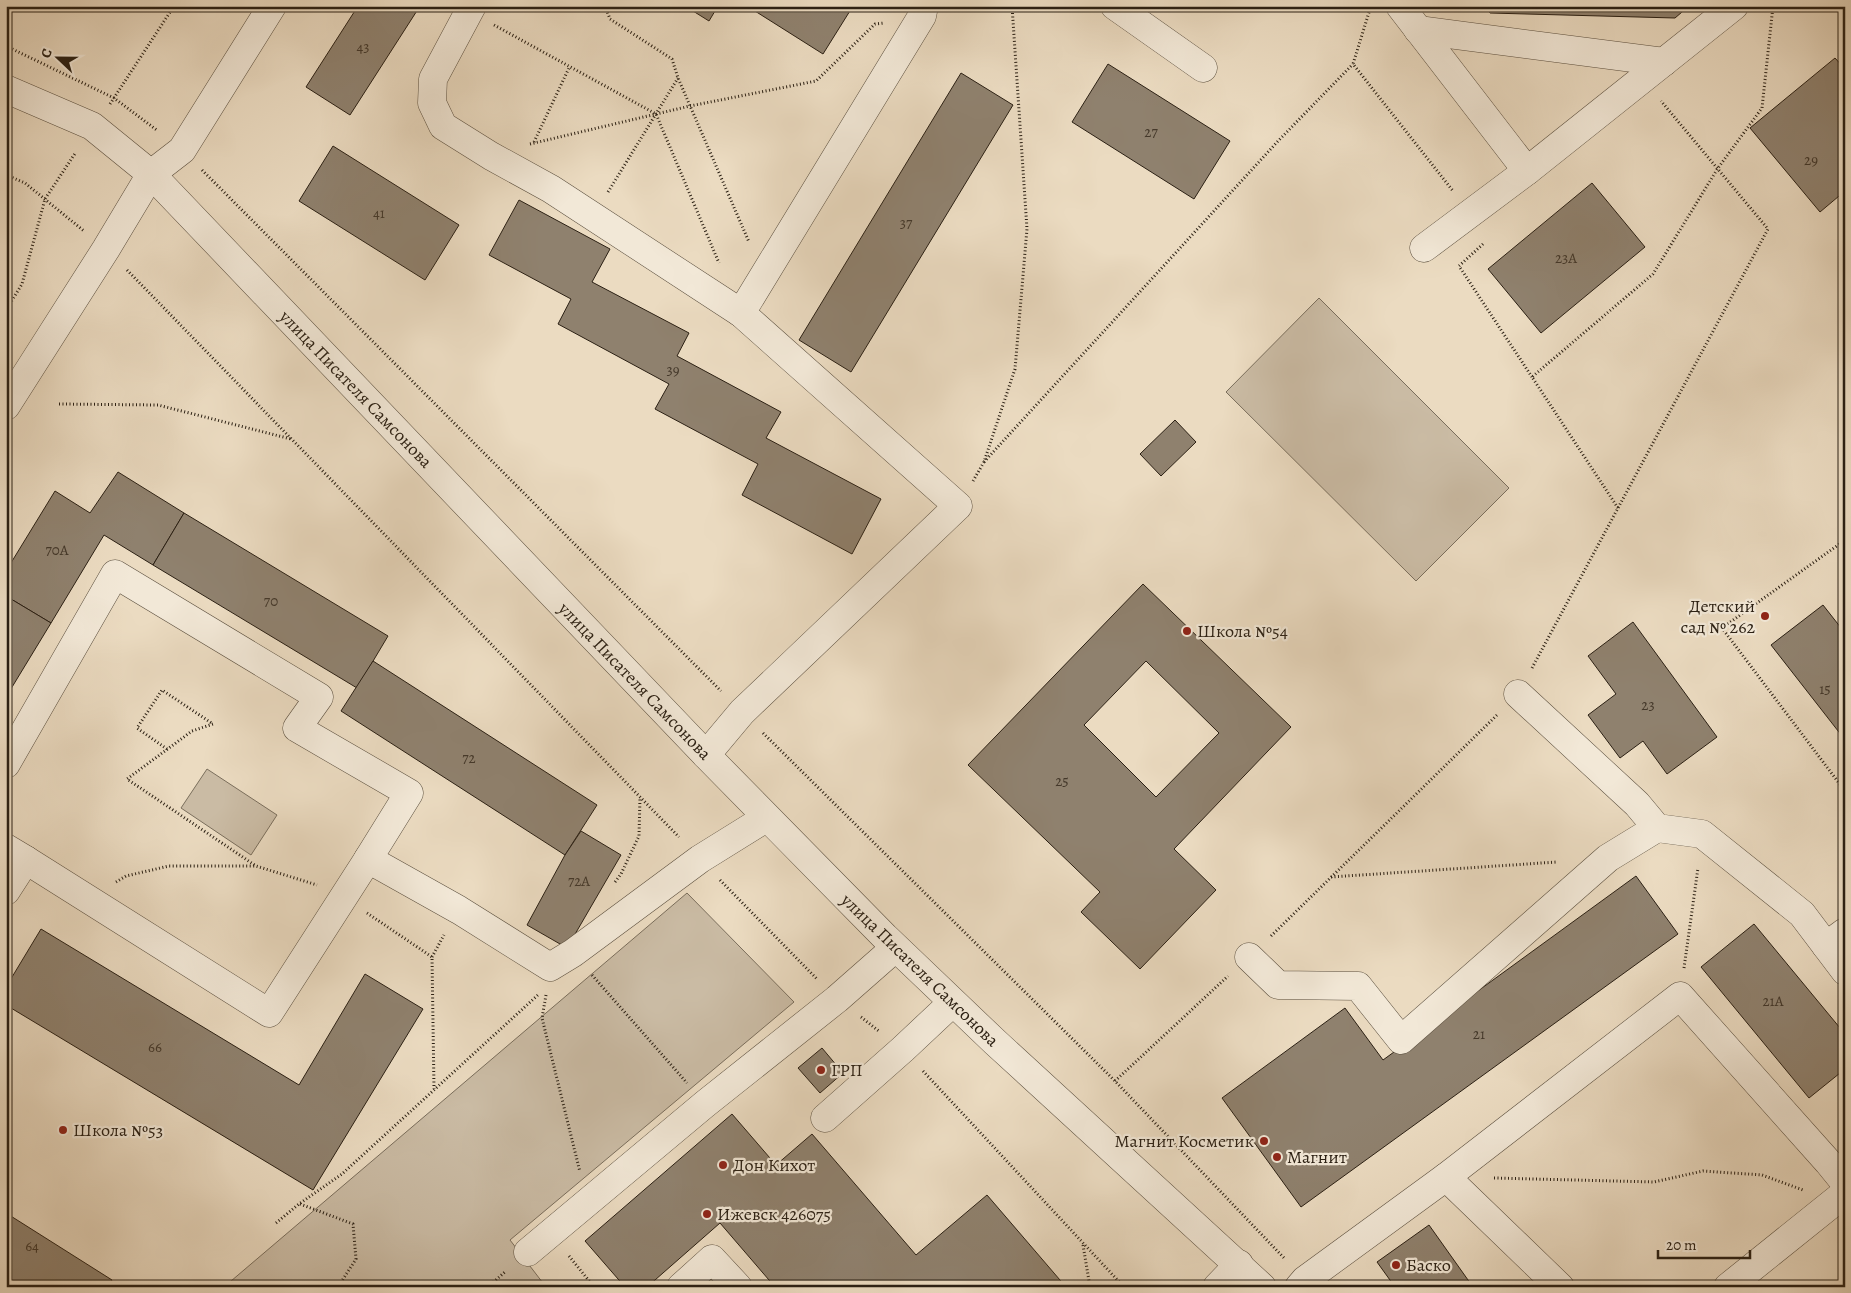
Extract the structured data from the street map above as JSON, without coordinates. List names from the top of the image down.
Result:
{
  "streets": {
    "street": ["улица Писателя Самсонова"]
  },
  "places": [
    "Детский сад № 262",
    "Школа №54",
    "ГРП",
    "Школа №53",
    "Магнит Косметик",
    "Магнит",
    "Дон Кихот",
    "Ижевск 426075",
    "Баско"
  ],
  "house_numbers": [
    "43",
    "27",
    "29",
    "41",
    "37",
    "23А",
    "39",
    "70А",
    "70",
    "15",
    "23",
    "72",
    "25",
    "72А",
    "21А",
    "21",
    "66",
    "64"
  ],
  "scale_bar": "20 m",
  "north": "left"
}
